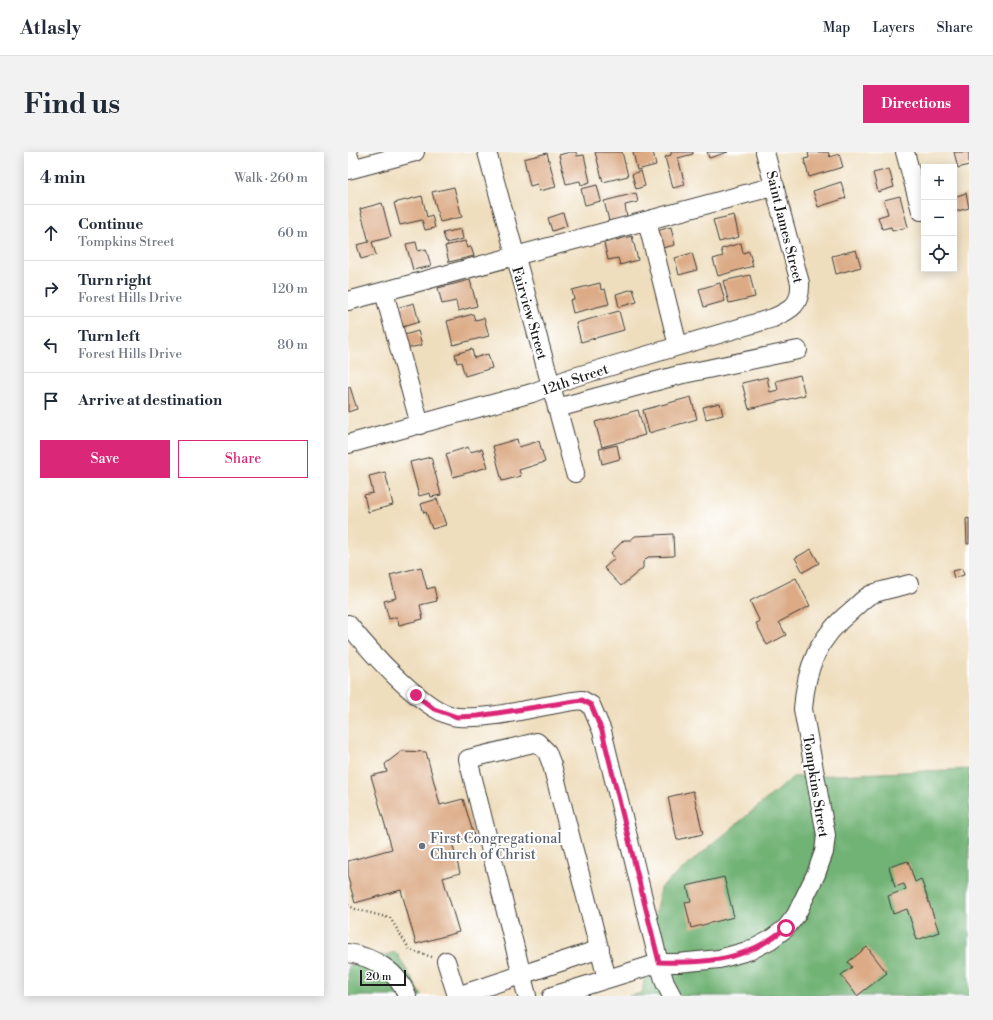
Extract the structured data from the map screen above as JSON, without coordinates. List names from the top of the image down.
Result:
{
  "streets": {
    "street": [
      "Saint James Street",
      "Fairview Street",
      "12th Street",
      "Tompkins Street"
    ]
  },
  "crossings": [
    ["Saint James Street", "12th Street"],
    ["Fairview Street", "12th Street"]
  ],
  "places": ["First Congregational Church of Christ"],
  "scale_bar": "20 m",
  "page": {
    "header": "Atlasly",
    "nav": ["Map", "Layers", "Share"],
    "buttons": [
      "Directions",
      ["Save", "Share"]
    ],
    "title": "Find us",
    "heading": ["4 min", "Walk · 260 m"],
    "map_buttons": ["+", "−"],
    "list": [
      ["Continue", "Tompkins Street", "60 m"],
      ["Turn right", "Forest Hills Drive", "120 m"],
      ["Turn left", "Forest Hills Drive", "80 m"],
      "Arrive at destination"
    ],
    "scale": "20 m"
  }
}
